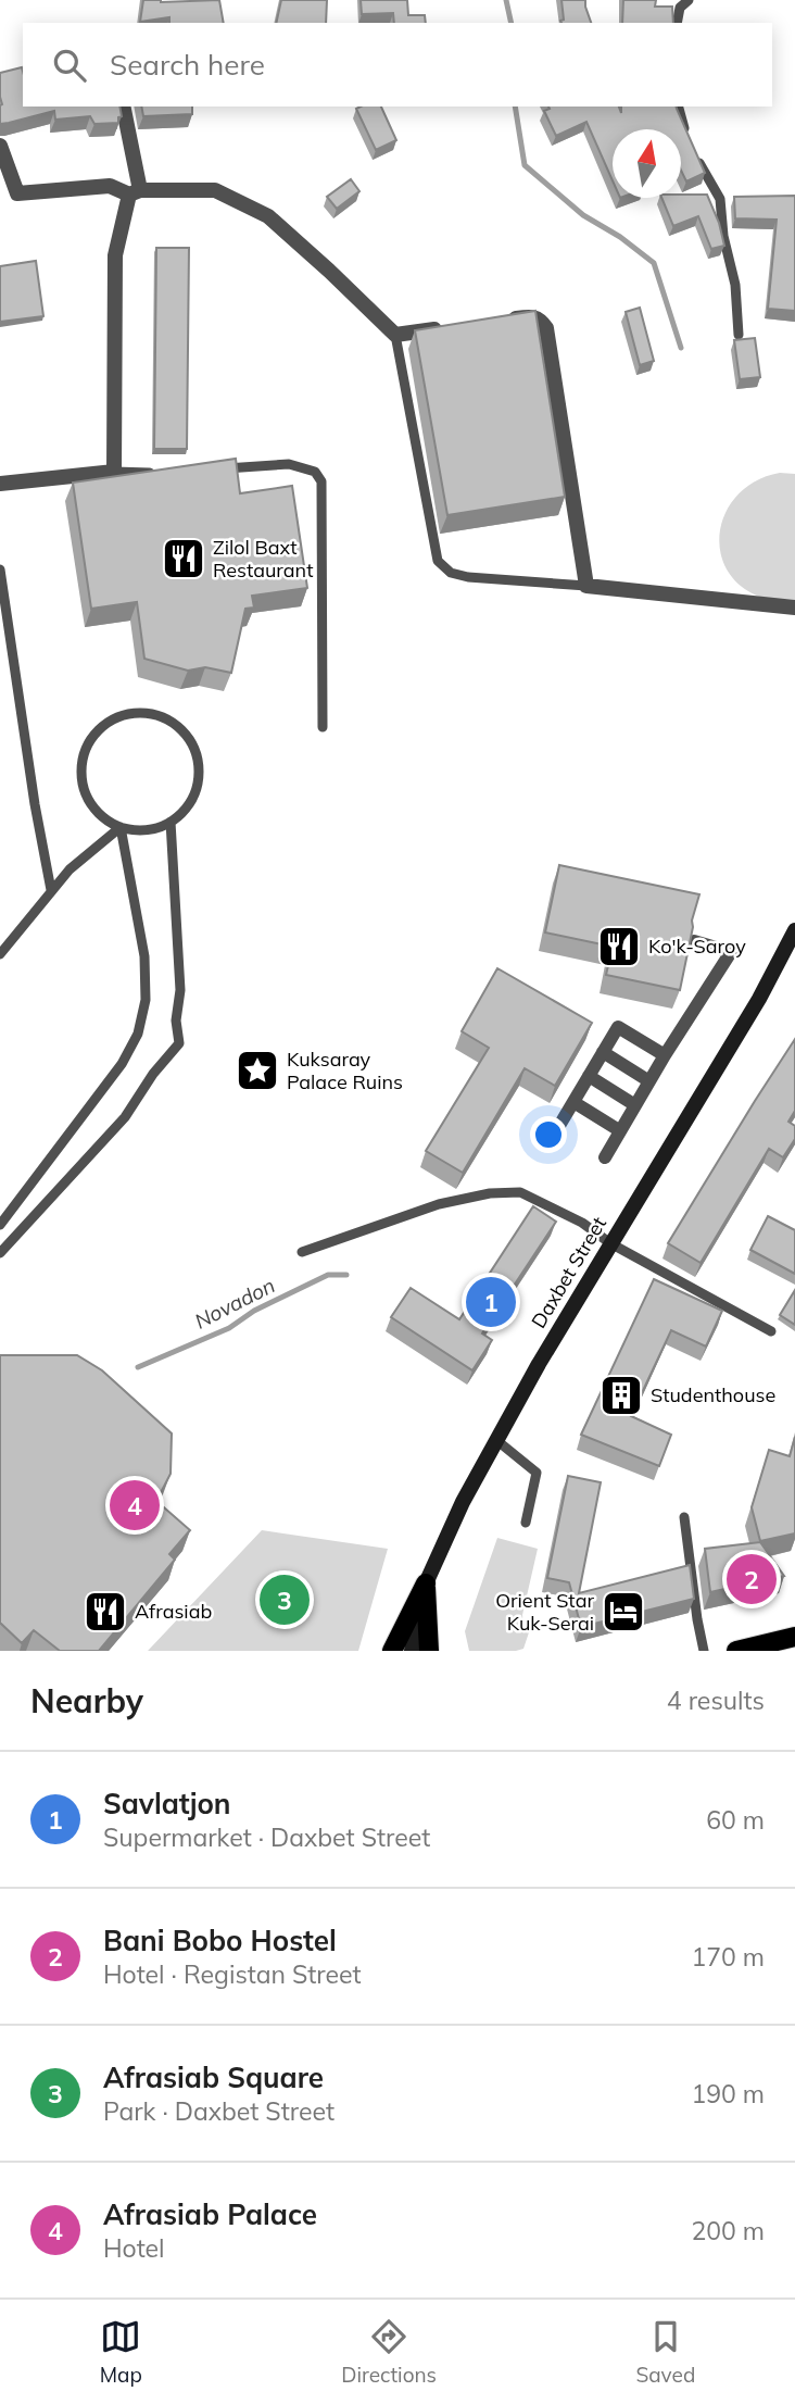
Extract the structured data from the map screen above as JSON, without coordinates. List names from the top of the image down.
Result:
{
  "streets": {
    "main road": ["Daxbet Street"]
  },
  "water": ["Novadon"],
  "places": {
    "restaurant": ["Zilol Baxt Restaurant", "Ko'k-Saroy", "Afrasiab"],
    "place": ["Kuksaray Palace Ruins"],
    "building": ["Studenthouse"],
    "hotel": ["Orient Star Kuk-Serai"]
  },
  "north": "top",
  "page": {
    "search": "Search here",
    "pins": [
      "1",
      "4",
      "2",
      "3"
    ],
    "heading": ["Nearby", "4 results"],
    "list": [
      {
        "mark": "1",
        "name": "Savlatjon",
        "note": "Supermarket · Daxbet Street",
        "value": "60 m"
      },
      {
        "mark": "2",
        "name": "Bani Bobo Hostel",
        "note": "Hotel · Registan Street",
        "value": "170 m"
      },
      {
        "mark": "3",
        "name": "Afrasiab Square",
        "note": "Park · Daxbet Street",
        "value": "190 m"
      },
      {
        "mark": "4",
        "name": "Afrasiab Palace",
        "note": "Hotel",
        "value": "200 m"
      }
    ],
    "nav": ["Map", "Directions", "Saved"]
  }
}
